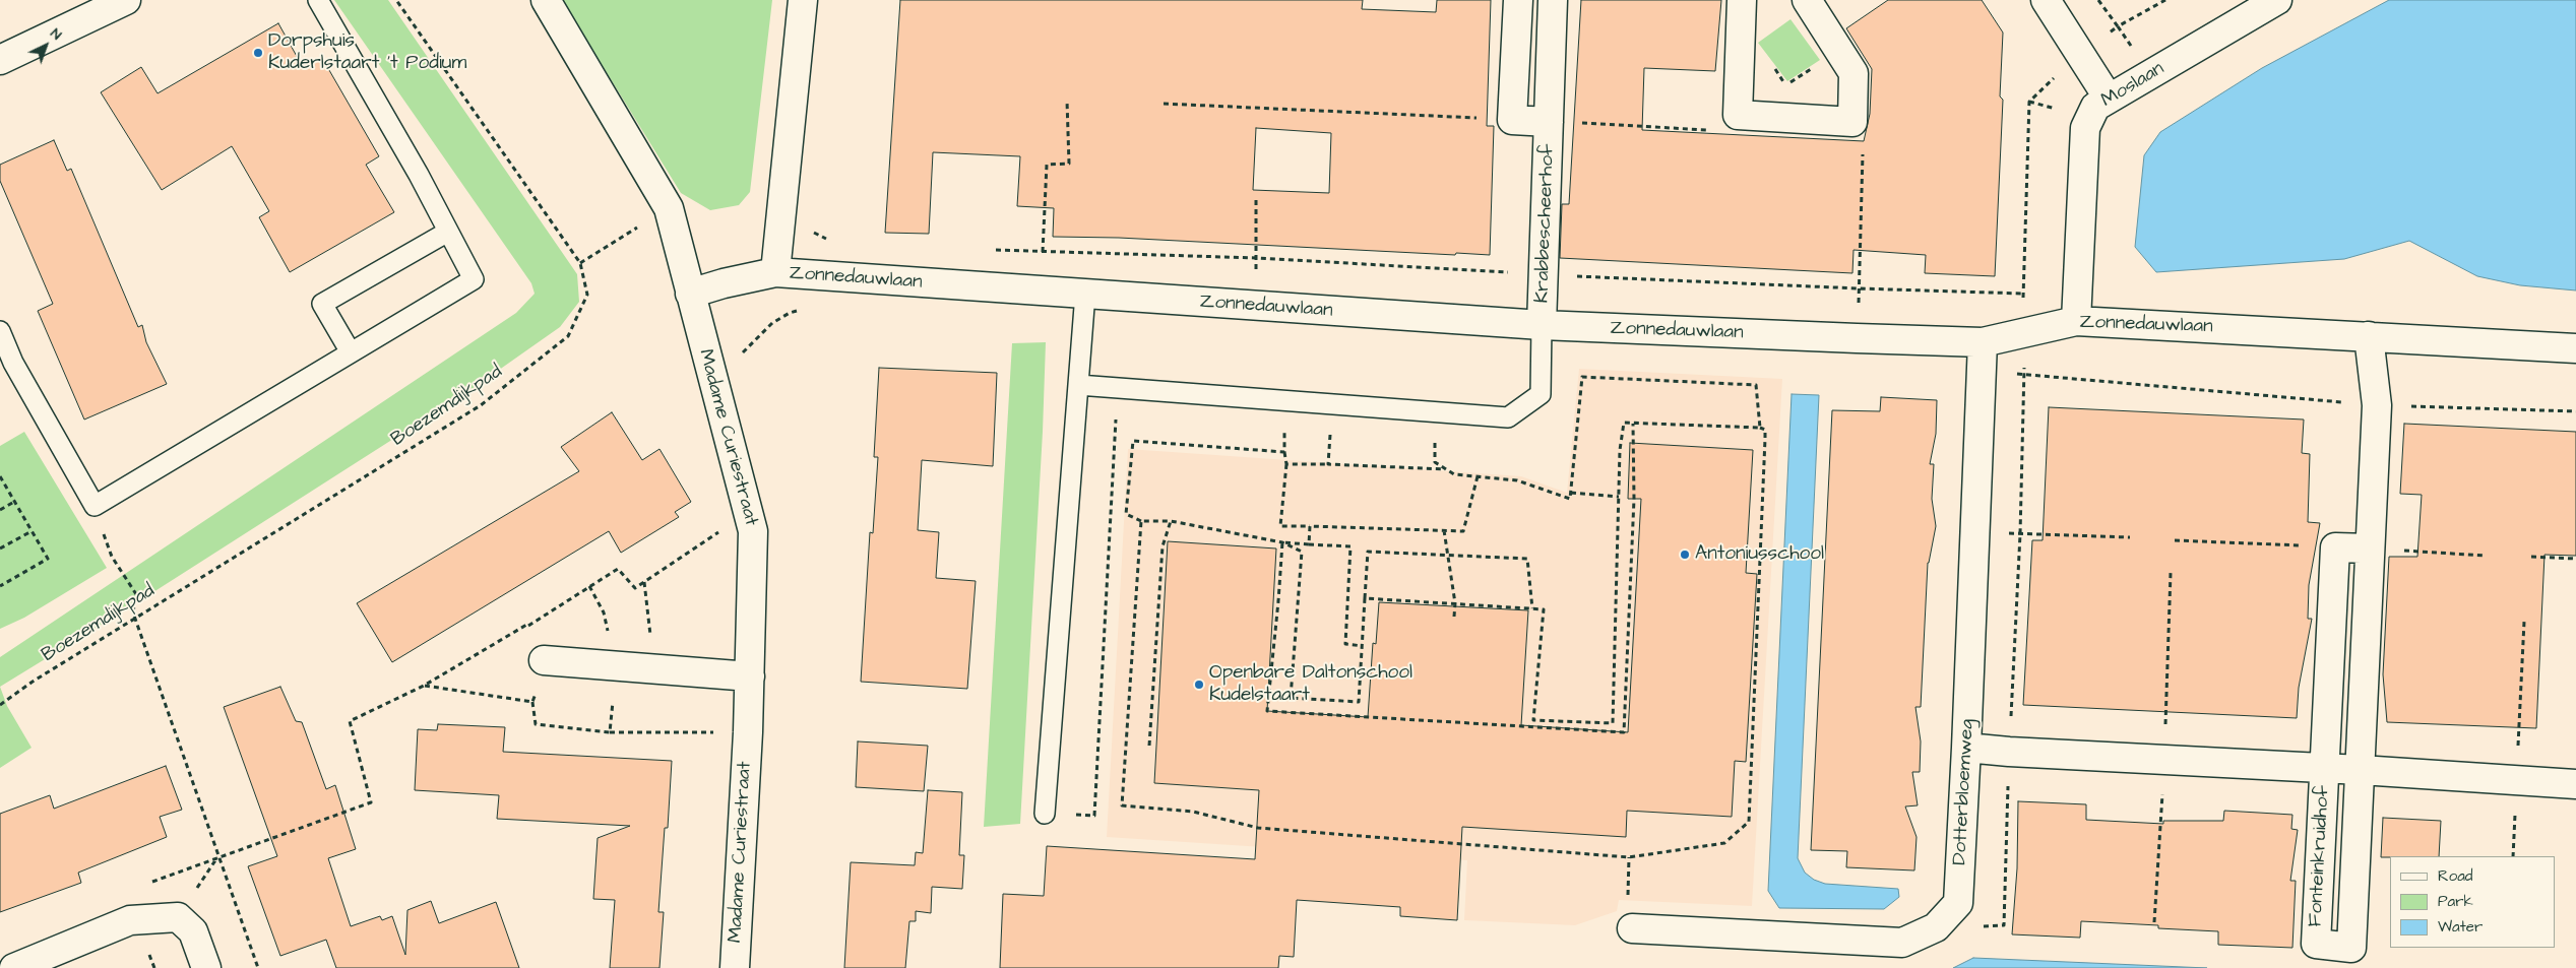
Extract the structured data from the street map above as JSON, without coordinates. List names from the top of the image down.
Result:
{
  "streets": {
    "street": [
      "Moslaan",
      "Krabbescheerhof",
      "Zonnedauwlaan",
      "Madame Curiestraat",
      "Dotterbloemweg",
      "Fonteinkruidhof"
    ],
    "path": ["Boezemdijkpad"]
  },
  "crossings": [
    ["Moslaan", "Zonnedauwlaan"],
    ["Krabbescheerhof", "Zonnedauwlaan"],
    ["Zonnedauwlaan", "Dotterbloemweg"],
    ["Zonnedauwlaan", "Fonteinkruidhof"],
    ["Dotterbloemweg", "Fonteinkruidhof"]
  ],
  "places": ["Dorpshuis Kuderlstaart 't Podium", "Antoniusschool", "Openbare Daltonschool Kudelstaart"],
  "legend": ["Road", "Park", "Water"],
  "north": "top right"
}
